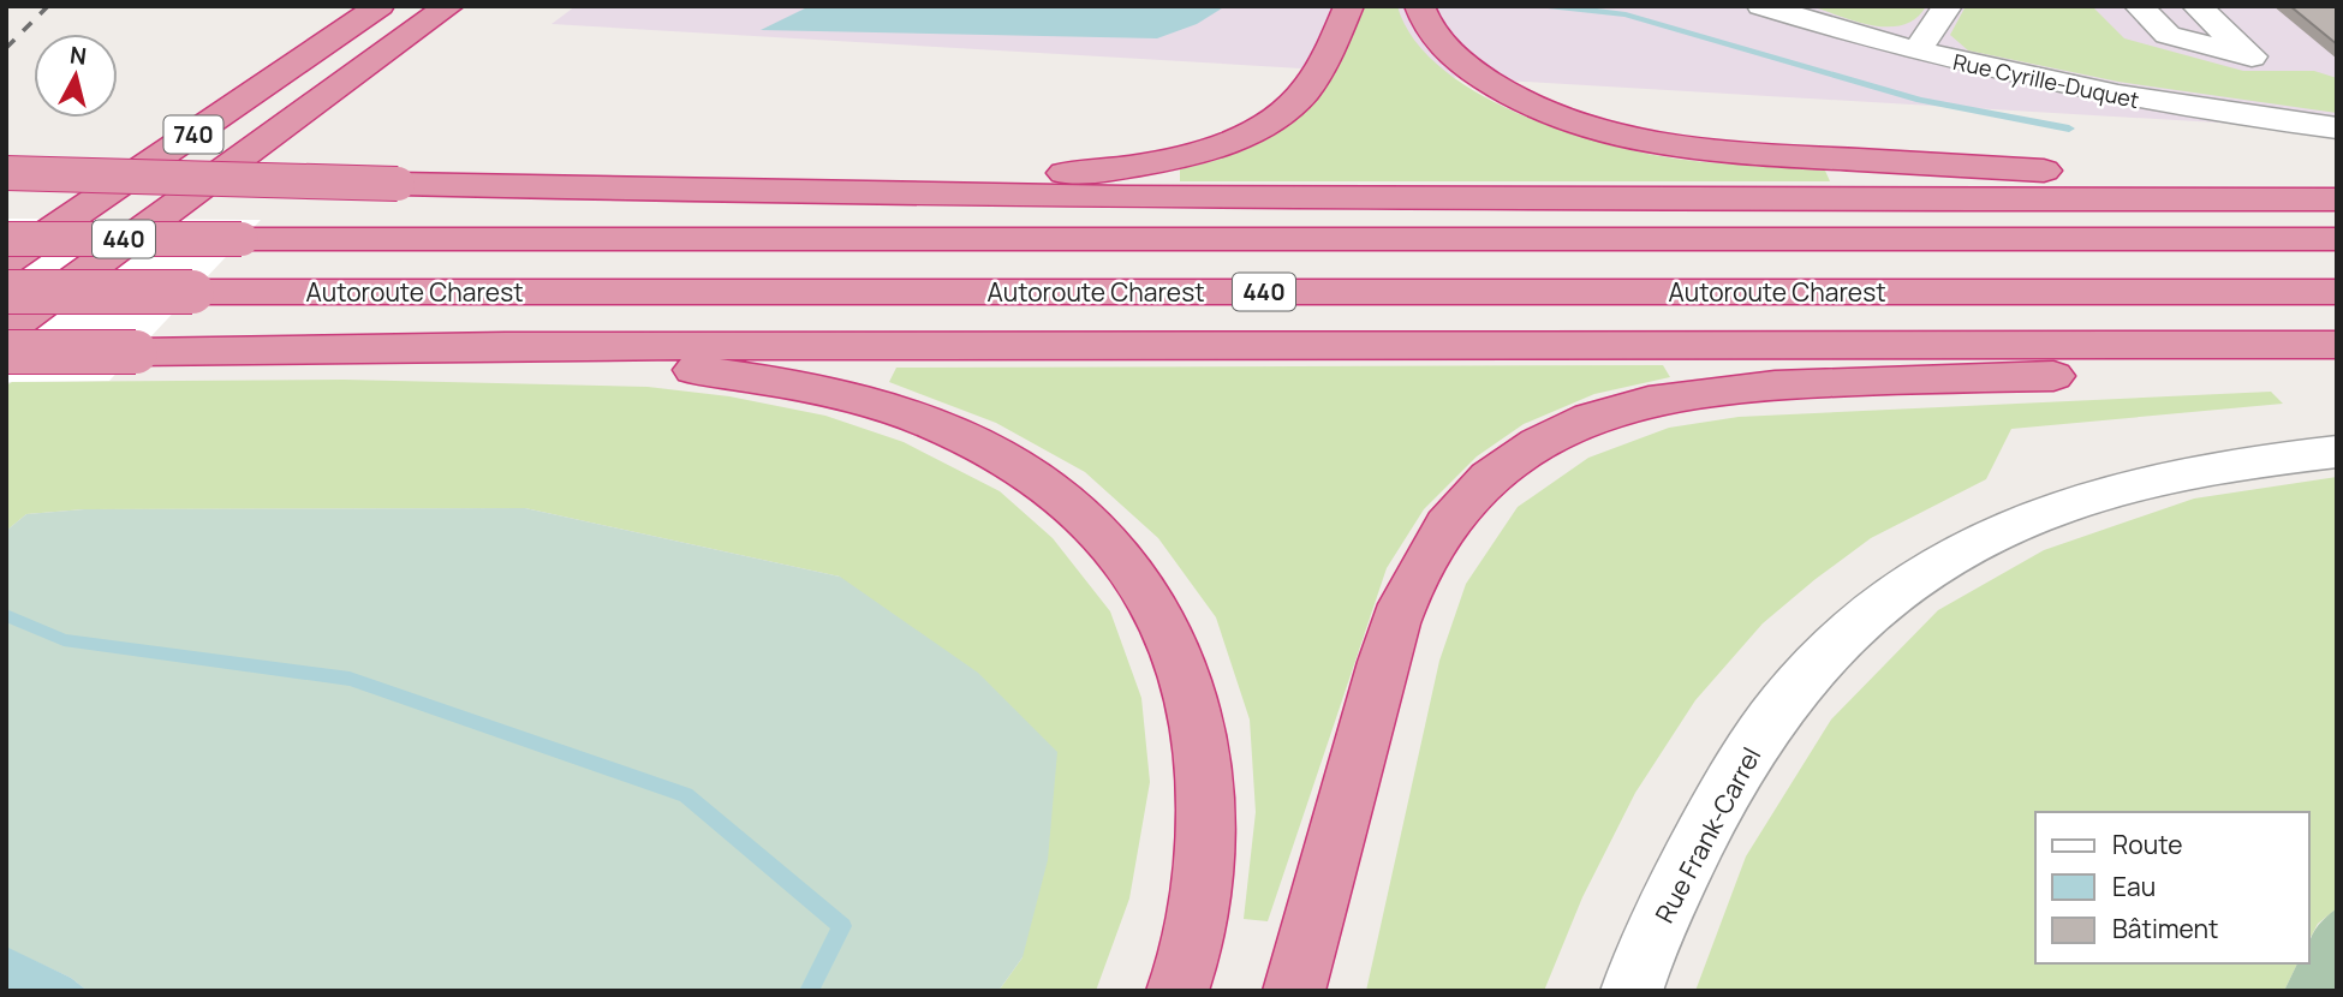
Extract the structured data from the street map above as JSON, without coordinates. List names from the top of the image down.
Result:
{
  "streets": {
    "highway": ["740", "440", "Autoroute Charest"],
    "street": ["Rue Cyrille-Duquet", "Rue Frank-Carrel"]
  },
  "legend": ["Route", "Eau", "Bâtiment"],
  "north": "top"
}
